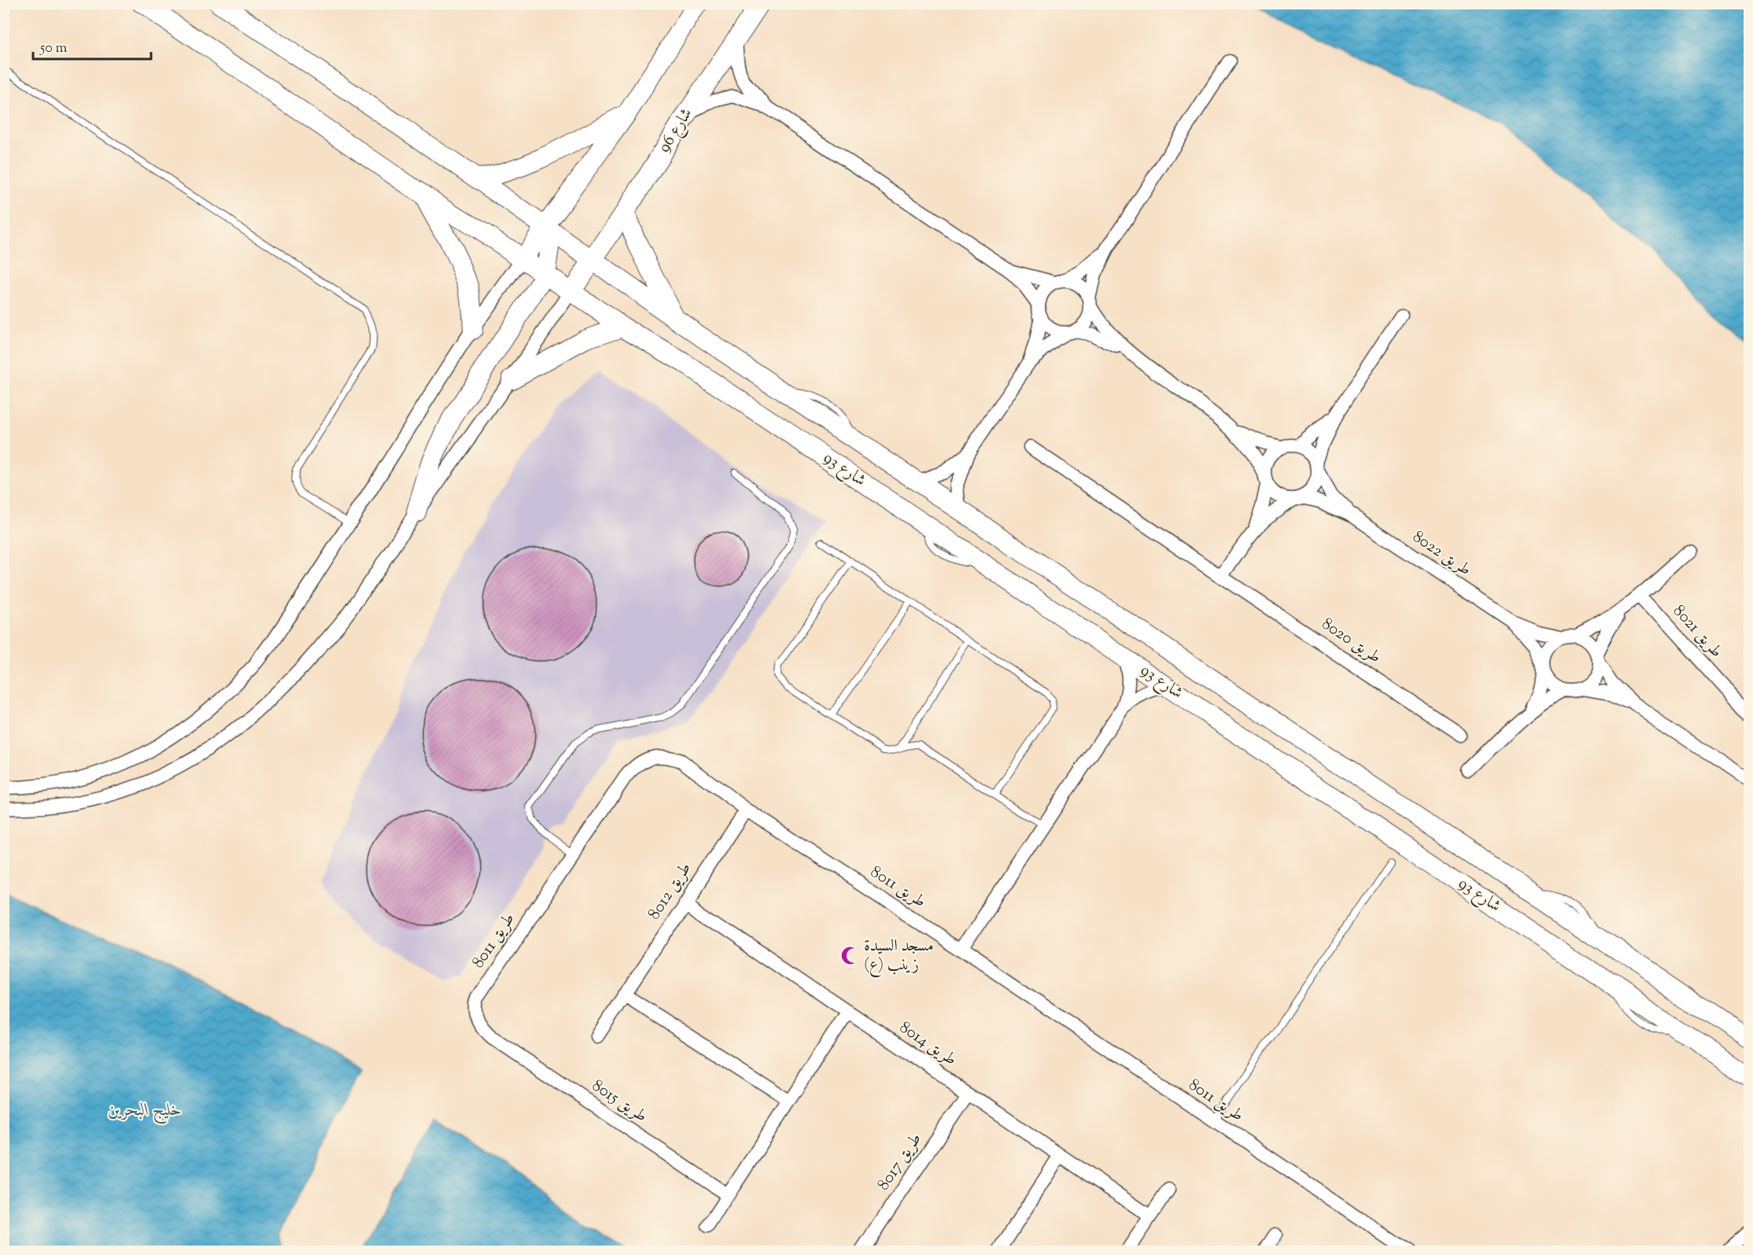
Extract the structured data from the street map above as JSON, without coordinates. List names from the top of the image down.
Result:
{
  "streets": {
    "street": [
      "شارع 96",
      "شارع 93",
      "طريق 8022",
      "طريق 8021",
      "طريق 8020",
      "طريق 8011",
      "طريق 8012",
      "طريق 8014",
      "طريق 8015",
      "طريق 8017"
    ]
  },
  "crossings": [
    ["شارع 96", "شارع 93"],
    ["طريق 8011", "طريق 8012"],
    ["طريق 8011", "طريق 8015"],
    ["طريق 8012", "طريق 8014"],
    ["طريق 8014", "طريق 8017"]
  ],
  "water": ["خليج البحرين"],
  "places": {
    "mosque": ["مسجد السيدة زينب (ع)"]
  },
  "scale_bar": "50 m"
}
